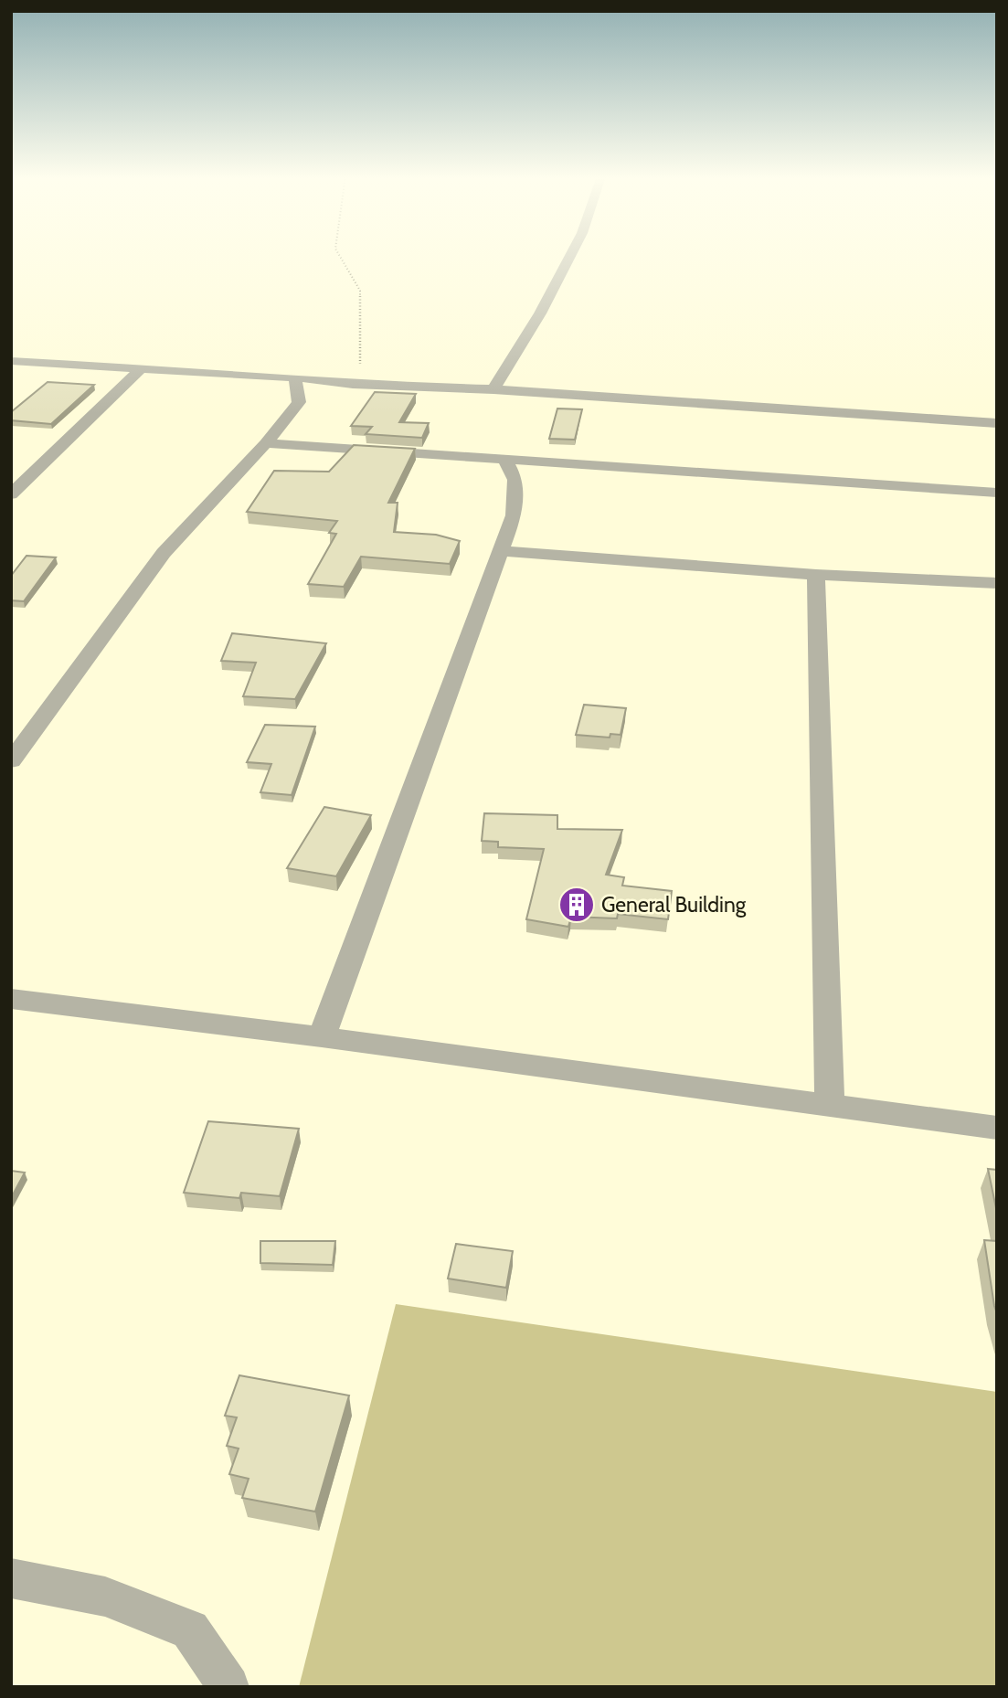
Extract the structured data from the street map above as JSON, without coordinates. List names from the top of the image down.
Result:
{
  "places": {
    "building": ["General Building"]
  }
}
